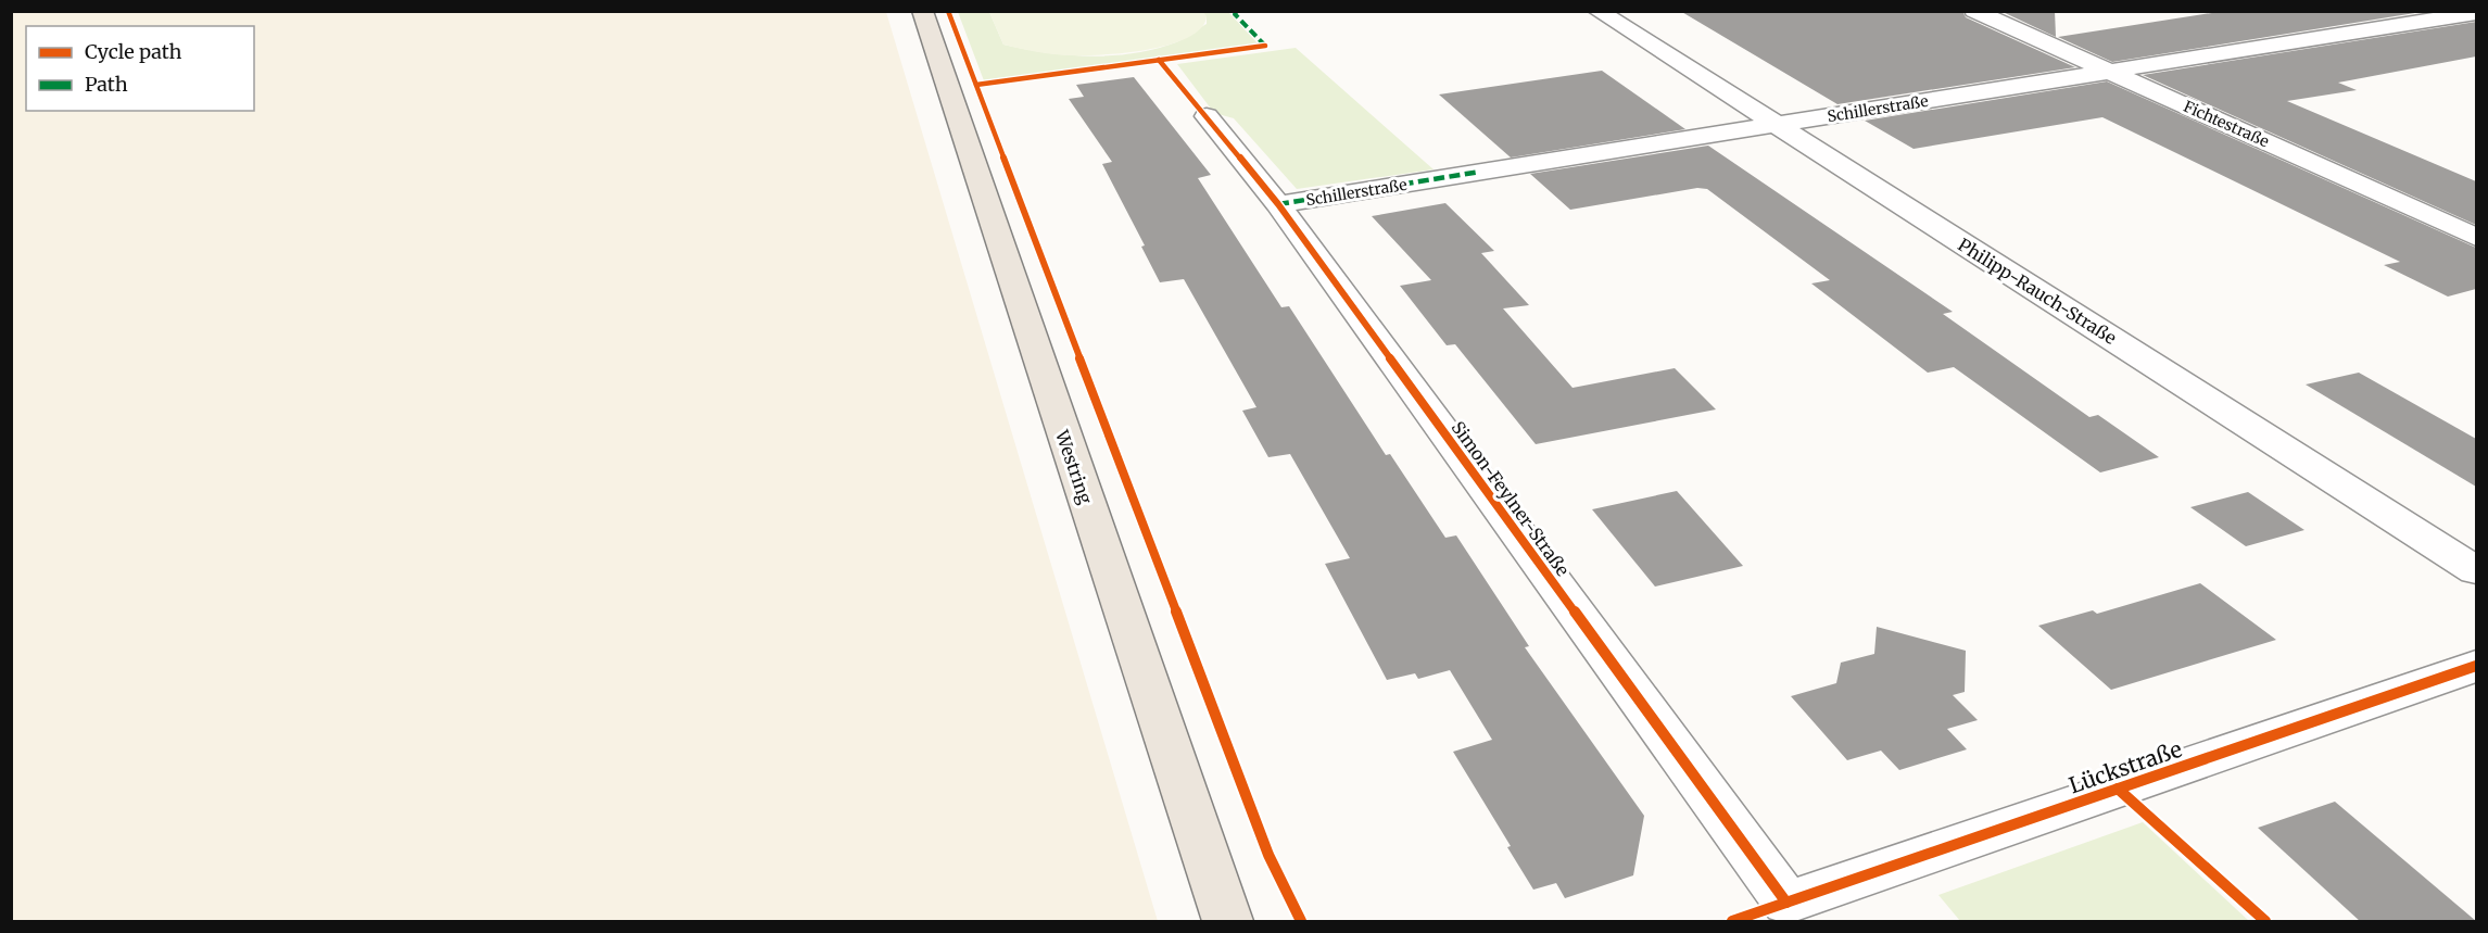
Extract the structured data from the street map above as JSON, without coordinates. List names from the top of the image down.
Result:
{
  "streets": {
    "main road": ["Westring"],
    "street": [
      "Schillerstraße",
      "Fichtestraße",
      "Philipp-Rauch-Straße",
      "Simon-Feylner-Straße",
      "Lückstraße"
    ]
  },
  "crossings": [
    ["Schillerstraße", "Fichtestraße"],
    ["Schillerstraße", "Philipp-Rauch-Straße"],
    ["Schillerstraße", "Simon-Feylner-Straße"],
    ["Simon-Feylner-Straße", "Lückstraße"]
  ],
  "legend": ["Cycle path", "Path"]
}
